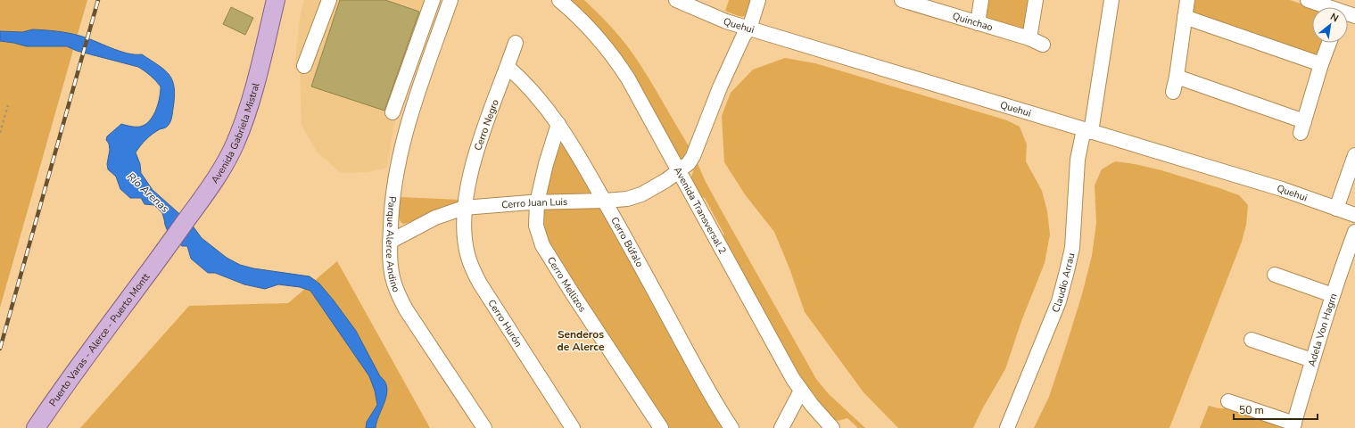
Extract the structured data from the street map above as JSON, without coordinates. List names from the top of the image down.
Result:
{
  "streets": {
    "main road": ["Avenida Gabriela Mistral", "Puerto Varas - Alerce - Puerto Montt"],
    "street": [
      "Quinchao",
      "Quehui",
      "Cerro Negro",
      "Cerro Juan Luis",
      "Avenida Transversal 2",
      "Cerro Búfalo",
      "Parque Alerce Andino",
      "Claudio Arrau",
      "Cerro Mellizos",
      "Cerro Hurón",
      "Adela Von Hagrn"
    ]
  },
  "crossings": [
    ["Quehui", "Cerro Juan Luis"],
    ["Quehui", "Claudio Arrau"],
    ["Cerro Negro", "Cerro Juan Luis"],
    ["Cerro Negro", "Cerro Búfalo"],
    ["Cerro Negro", "Cerro Hurón"],
    ["Avenida Gabriela Mistral", "Puerto Varas - Alerce - Puerto Montt"],
    ["Cerro Juan Luis", "Avenida Transversal 2"],
    ["Cerro Juan Luis", "Cerro Búfalo"],
    ["Cerro Juan Luis", "Parque Alerce Andino"],
    ["Cerro Juan Luis", "Cerro Mellizos"],
    ["Cerro Juan Luis", "Cerro Hurón"],
    ["Cerro Búfalo", "Cerro Mellizos"]
  ],
  "districts": ["Senderos de Alerce"],
  "water": ["Río Arenas"],
  "scale_bar": "50 m",
  "north": "top right"
}
